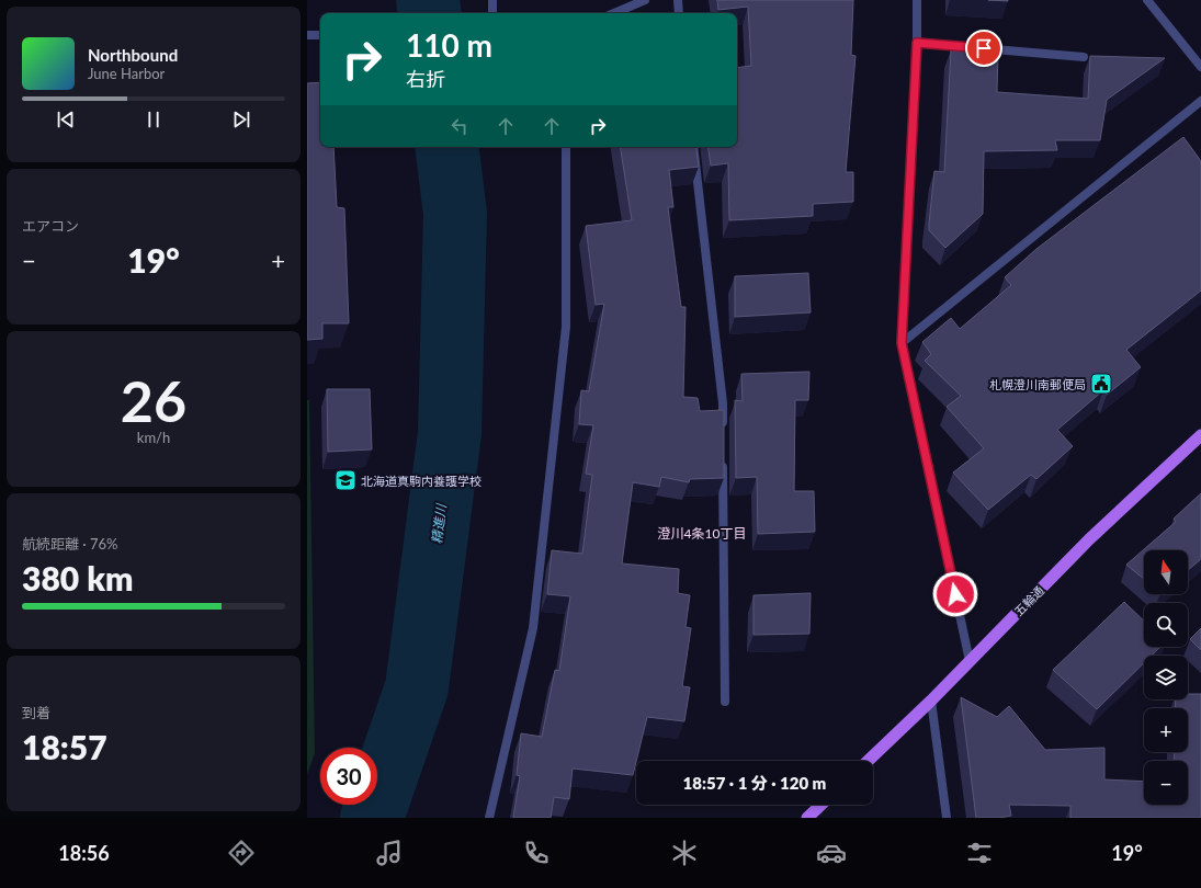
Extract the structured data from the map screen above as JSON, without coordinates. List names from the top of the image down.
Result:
{
  "streets": {
    "main road": ["五輪通"]
  },
  "districts": ["澄川4条10丁目"],
  "water": ["精進川"],
  "places": {
    "public building": ["札幌澄川南郵便局"],
    "school or university": ["北海道真駒内養護学校"]
  },
  "north": "top",
  "page": {
    "turn": ["110 m", "右折"],
    "song": ["Northbound", "June Harbor"],
    "tile": [
      "エアコン",
      ["26", "km/h"],
      ["航続距離 · 76%", "380 km"],
      ["到着", "18:57"]
    ],
    "heat": ["−", "19°", "+"],
    "map_buttons": ["+", "−"],
    "limit": "30",
    "trip": "18:57 · 1 分 · 120 m",
    "tabs": ["18:56", "19°"]
  }
}
